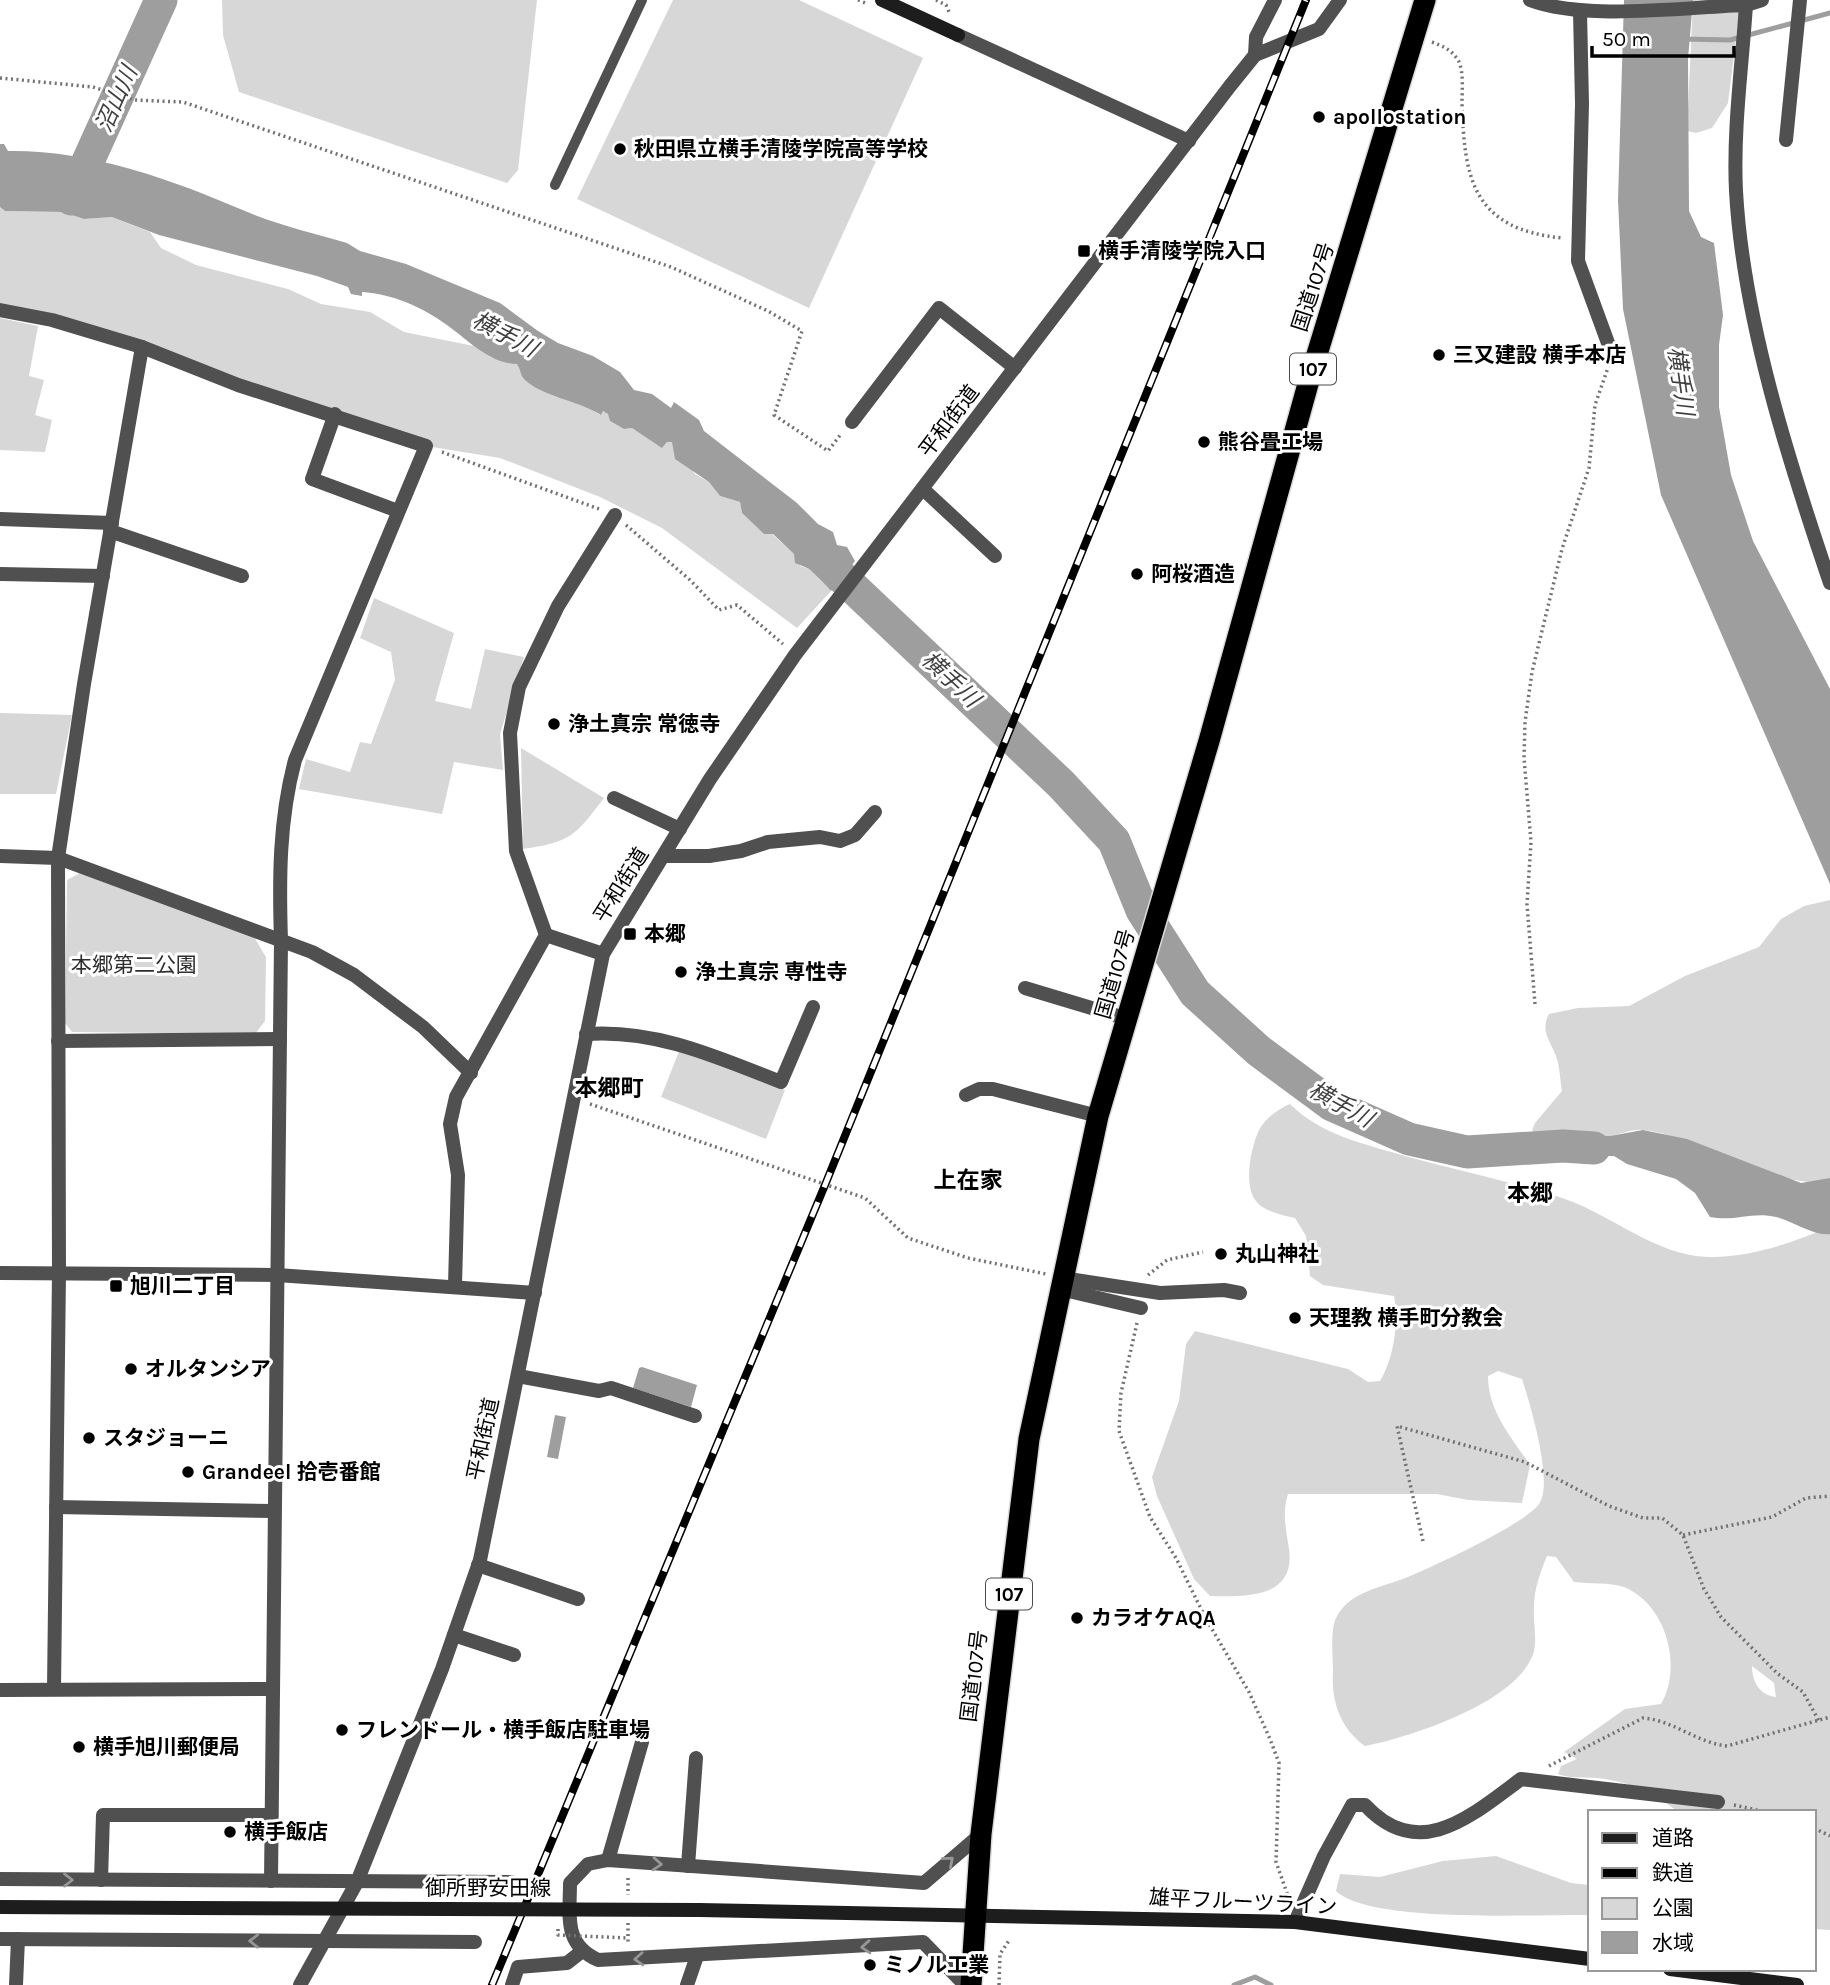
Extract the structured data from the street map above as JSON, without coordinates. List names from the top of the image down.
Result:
{
  "streets": {
    "highway": ["国道107号", "107"],
    "main road": ["御所野安田線", "雄平フルーツライン"],
    "street": ["平和街道"]
  },
  "crossings": [
    ["国道107号", "御所野安田線"],
    ["国道107号", "雄平フルーツライン"],
    ["御所野安田線", "雄平フルーツライン"]
  ],
  "districts": ["本郷町", "上在家", "本郷"],
  "water": ["沼山川", "横手川"],
  "parks": ["本郷第二公園"],
  "places": {
    "other": [
      "apollostation",
      "秋田県立横手清陵学院高等学校",
      "三又建設 横手本店",
      "熊谷畳工場",
      "阿桜酒造",
      "浄土真宗 常徳寺",
      "浄土真宗 専性寺",
      "丸山神社",
      "天理教 横手町分教会",
      "オルタンシア",
      "スタジョーニ",
      "Grandeel 拾壱番館",
      "カラオケAQA",
      "フレンドール・横手飯店駐車場",
      "横手旭川郵便局",
      "横手飯店",
      "ミノル工業"
    ],
    "transit": ["横手清陵学院入口", "本郷", "旭川二丁目"]
  },
  "legend": [
    "道路",
    "鉄道",
    "公園",
    "水域"
  ],
  "scale_bar": "50 m"
}
